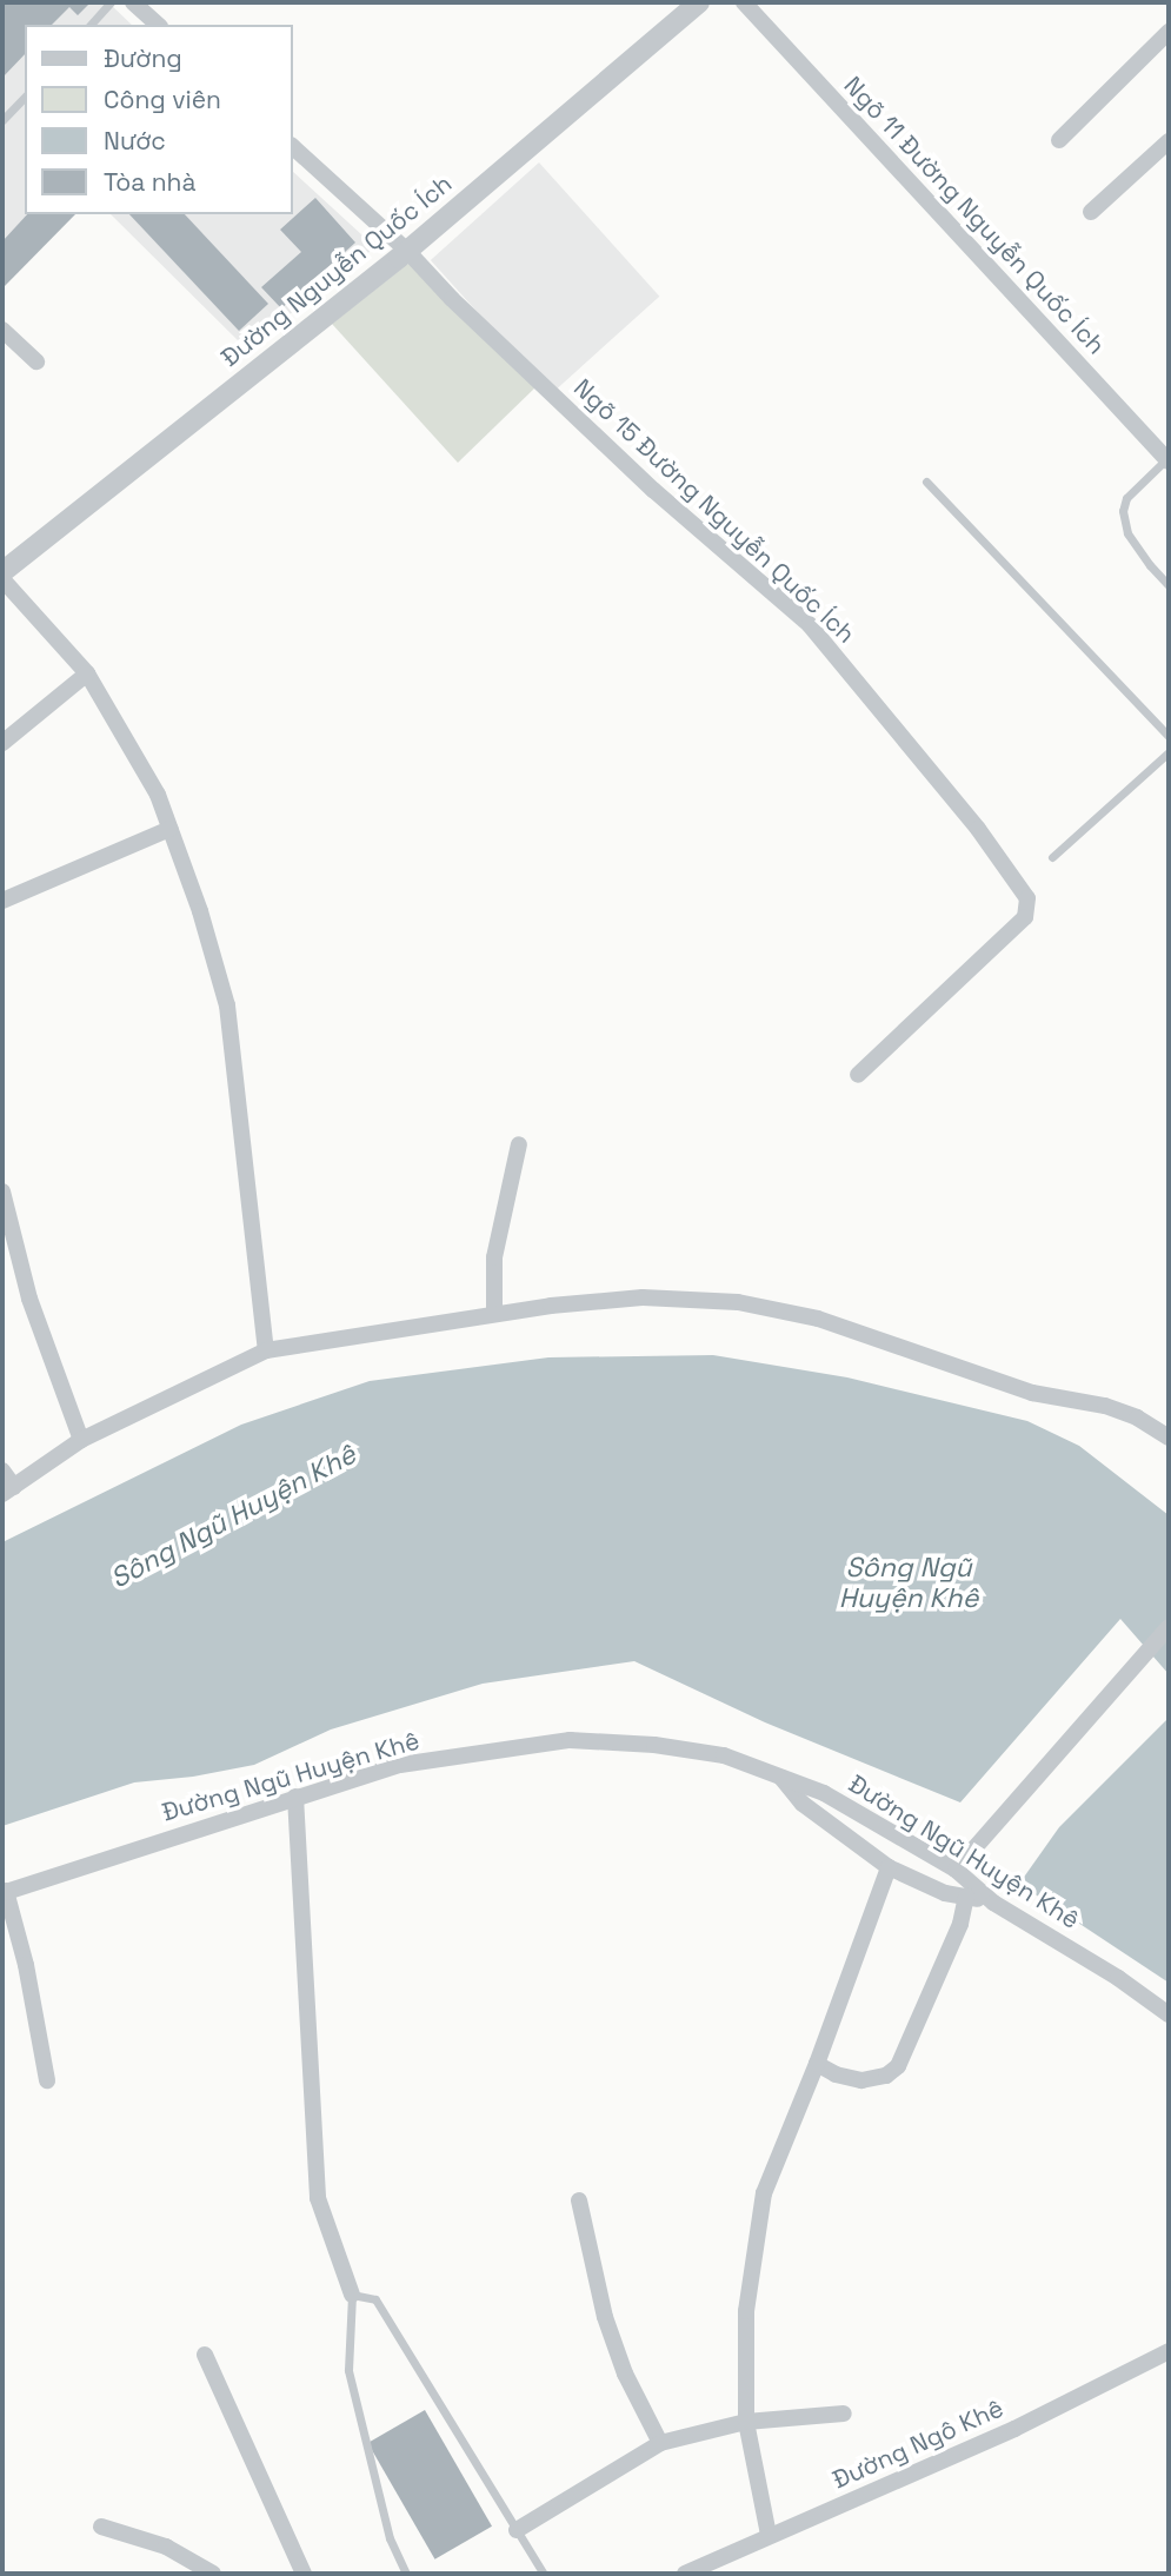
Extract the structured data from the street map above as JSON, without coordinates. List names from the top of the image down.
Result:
{
  "streets": {
    "street": [
      "Ngõ 11 Đường Nguyễn Quốc Ích",
      "Đường Nguyễn Quốc Ích",
      "Ngõ 15 Đường Nguyễn Quốc Ích",
      "Đường Ngũ Huyện Khê",
      "Đường Ngô Khê"
    ]
  },
  "crossings": [
    ["Đường Nguyễn Quốc Ích", "Ngõ 15 Đường Nguyễn Quốc Ích"]
  ],
  "water": ["Sông Ngũ Huyện Khê"],
  "legend": [
    "Đường",
    "Công viên",
    "Nước",
    "Tòa nhà"
  ]
}
